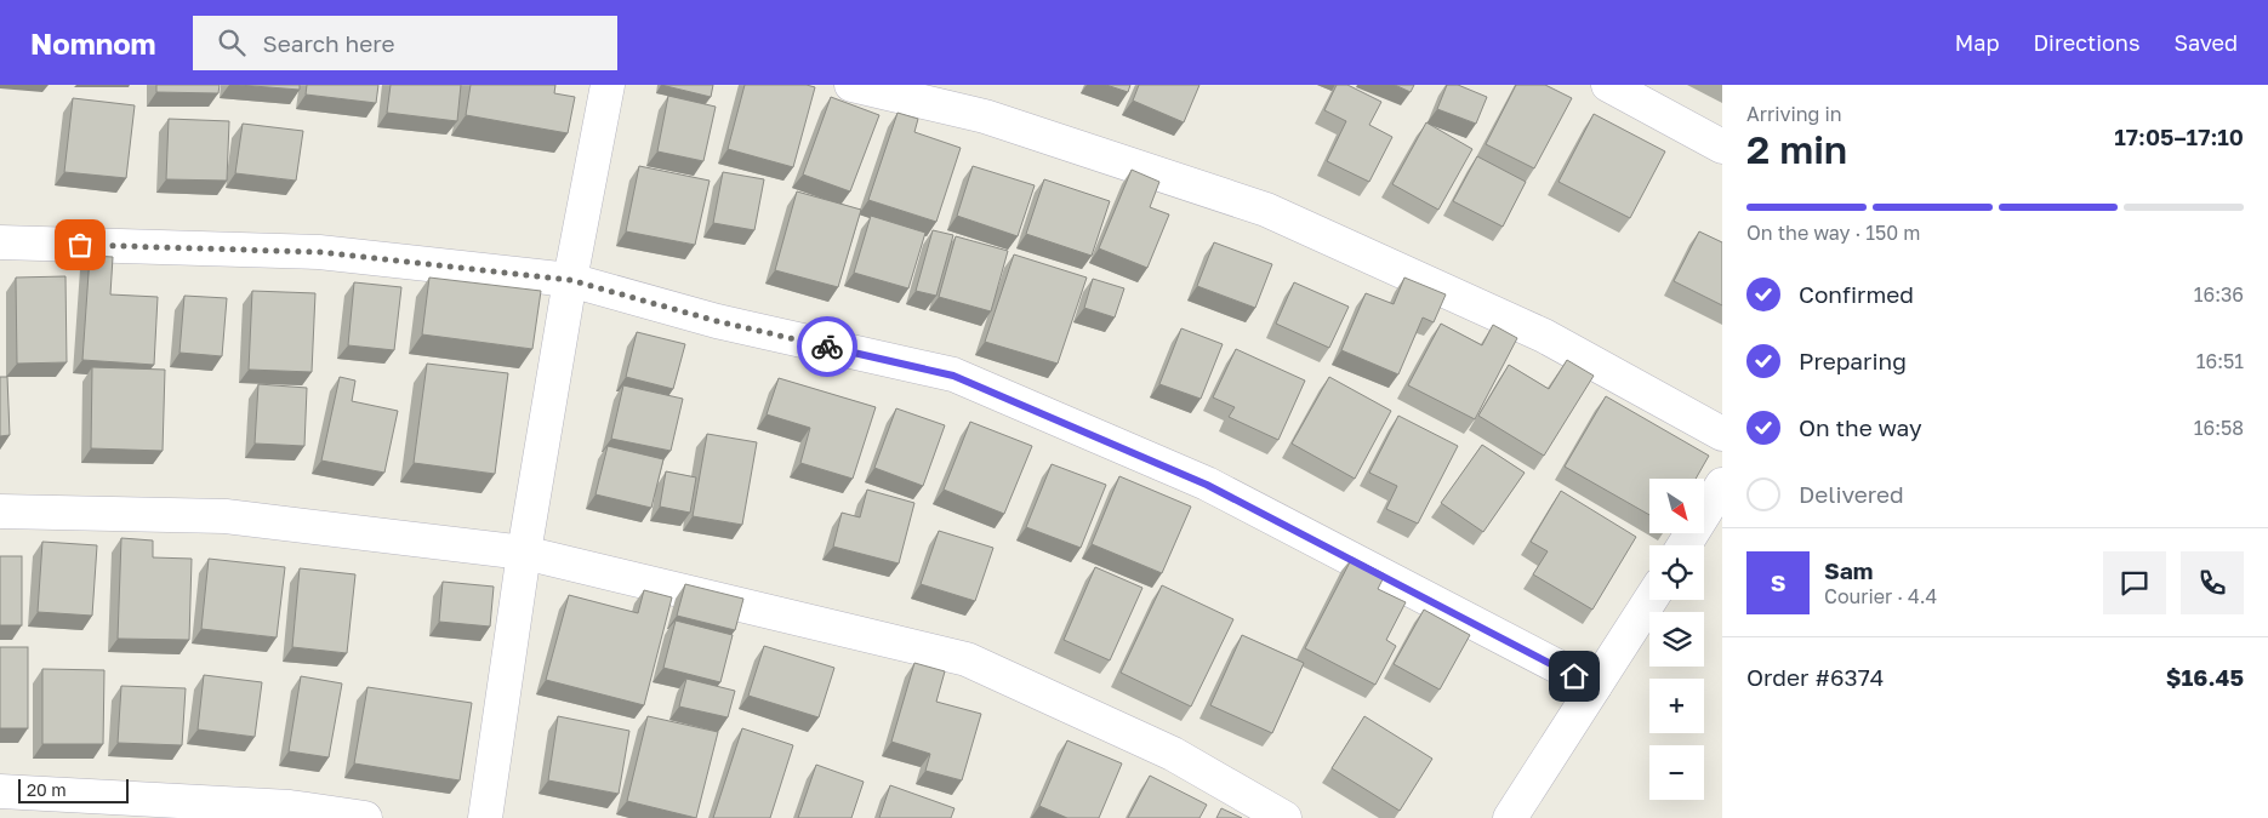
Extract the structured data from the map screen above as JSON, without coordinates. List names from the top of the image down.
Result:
{
  "scale_bar": "20 m",
  "north": "bottom right",
  "page": {
    "header": "Nomnom",
    "search": "Search here",
    "nav": ["Map", "Directions", "Saved"],
    "heading": ["2 min", "Arriving in", "17:05–17:10"],
    "panel": [
      "Sam",
      "Courier · 4.4",
      "Order #6374",
      "$16.45"
    ],
    "bar": "On the way · 150 m",
    "list": [
      ["Confirmed", "16:36"],
      ["Preparing", "16:51"],
      ["On the way", "16:58"],
      "Delivered"
    ],
    "map_buttons": ["+", "−"],
    "round": "S",
    "scale": "20 m"
  }
}
